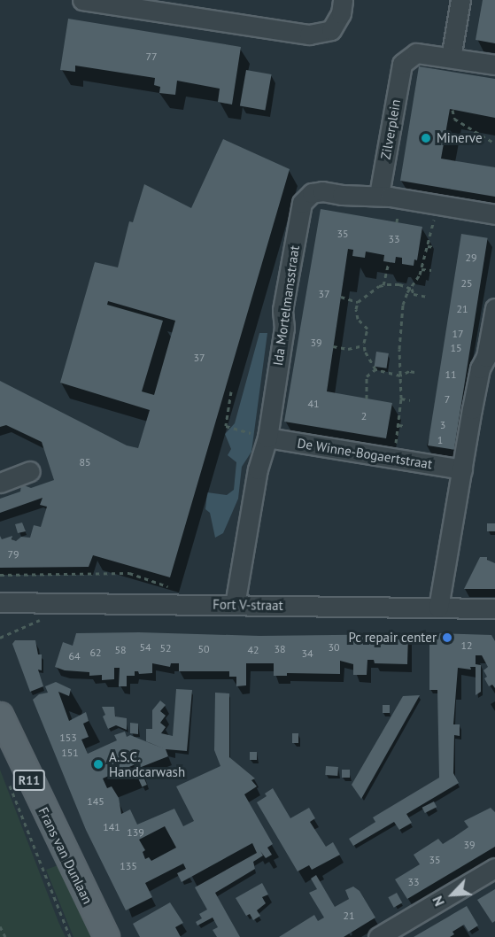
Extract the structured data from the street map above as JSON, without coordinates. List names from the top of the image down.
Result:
{
  "streets": {
    "main road": ["R11", "Frans van Dunlaan"],
    "street": [
      "Zilverplein",
      "Ida Mortelmansstraat",
      "De Winne-Bogaertstraat",
      "Fort V-straat"
    ]
  },
  "crossings": [
    ["Zilverplein", "Ida Mortelmansstraat"],
    ["Ida Mortelmansstraat", "De Winne-Bogaertstraat"],
    ["Ida Mortelmansstraat", "Fort V-straat"]
  ],
  "places": ["Minerve", "Pc repair center", "A.S.C. Handcarwash"],
  "house_numbers": [
    "77",
    "35",
    "33",
    "29",
    "25",
    "37",
    "21",
    "17",
    "39",
    "15",
    "37",
    "11",
    "7",
    "41",
    "2",
    "3",
    "1",
    "85",
    "79",
    "12",
    "54",
    "30",
    "52",
    "50",
    "38",
    "58",
    "42",
    "62",
    "34",
    "64",
    "153",
    "151",
    "145",
    "141",
    "139",
    "39",
    "35",
    "135",
    "33",
    "21"
  ],
  "north": "bottom left"
}
